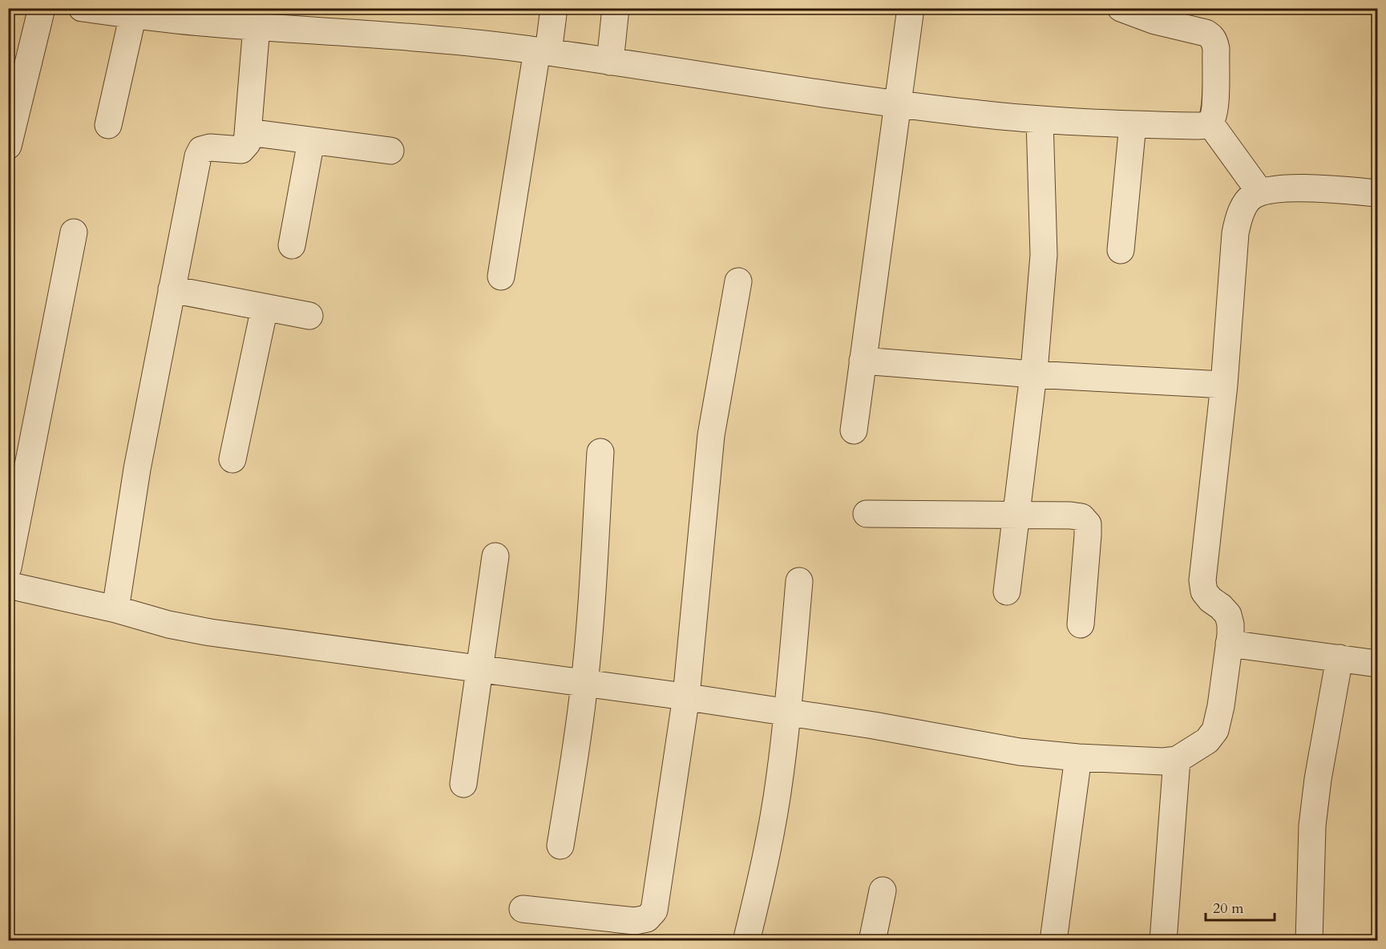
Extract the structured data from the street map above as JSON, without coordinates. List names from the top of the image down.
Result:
{
  "scale_bar": "20 m"
}
